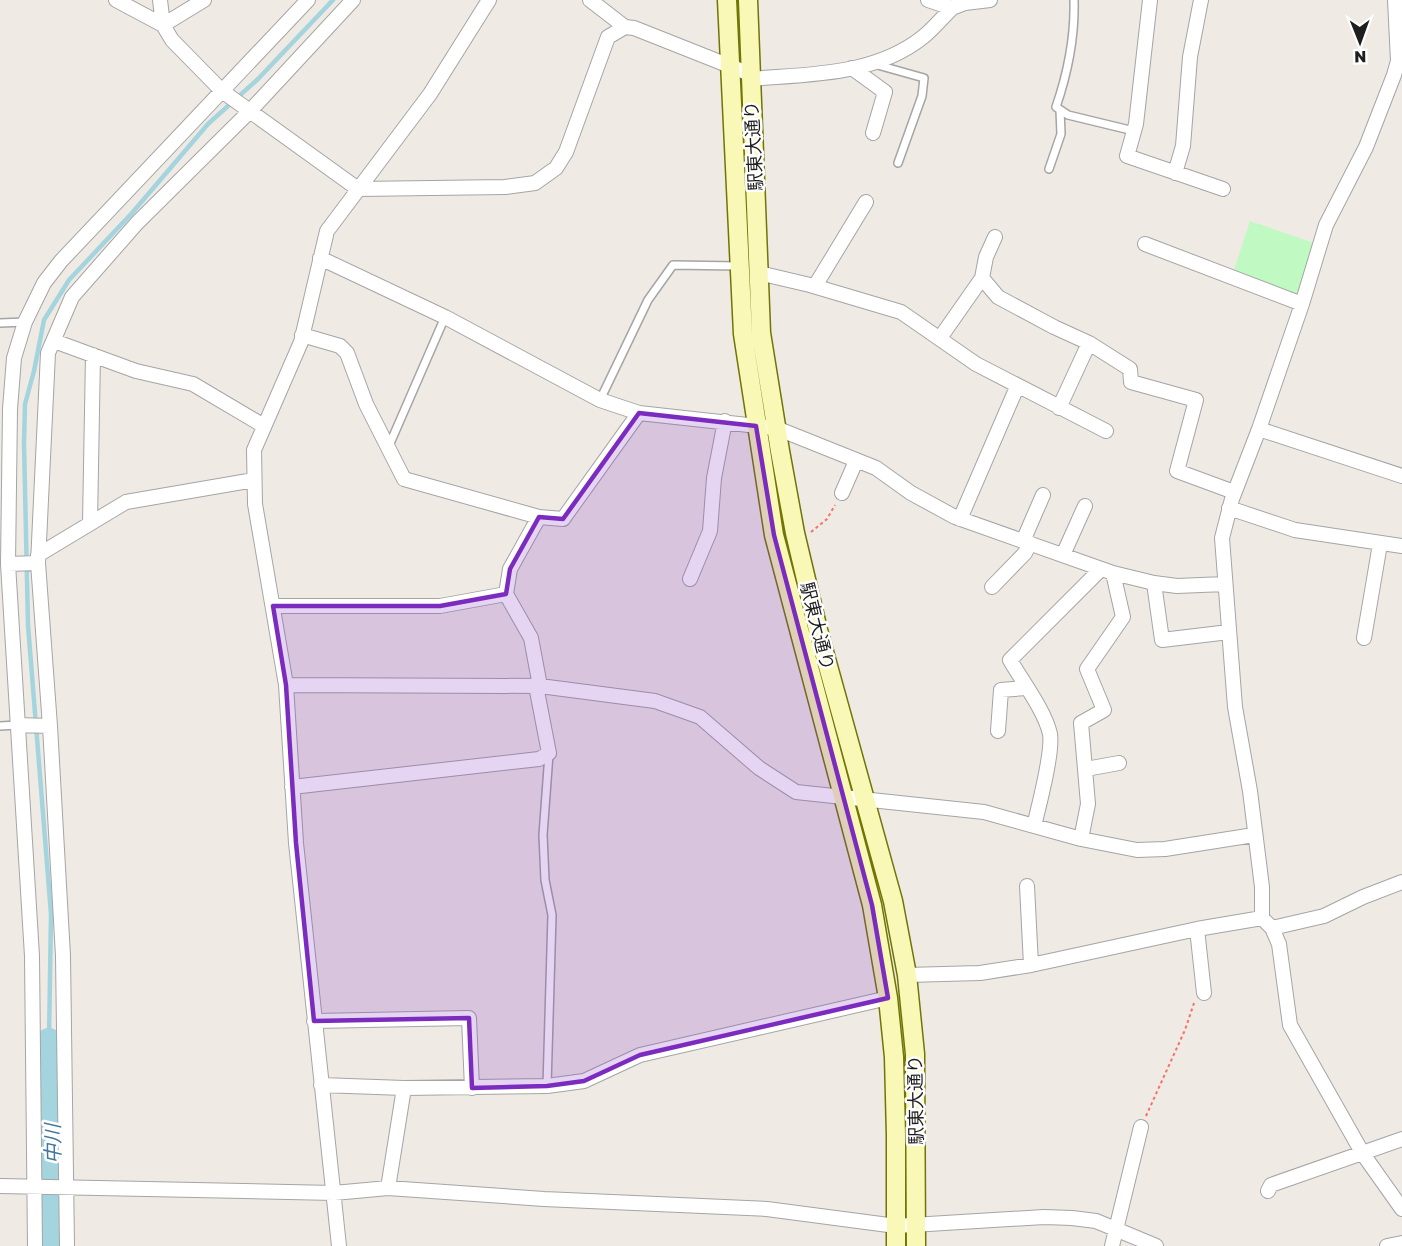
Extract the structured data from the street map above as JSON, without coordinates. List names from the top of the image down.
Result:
{
  "streets": {
    "street": ["駅東大通り"]
  },
  "water": ["中川"],
  "north": "bottom"
}
